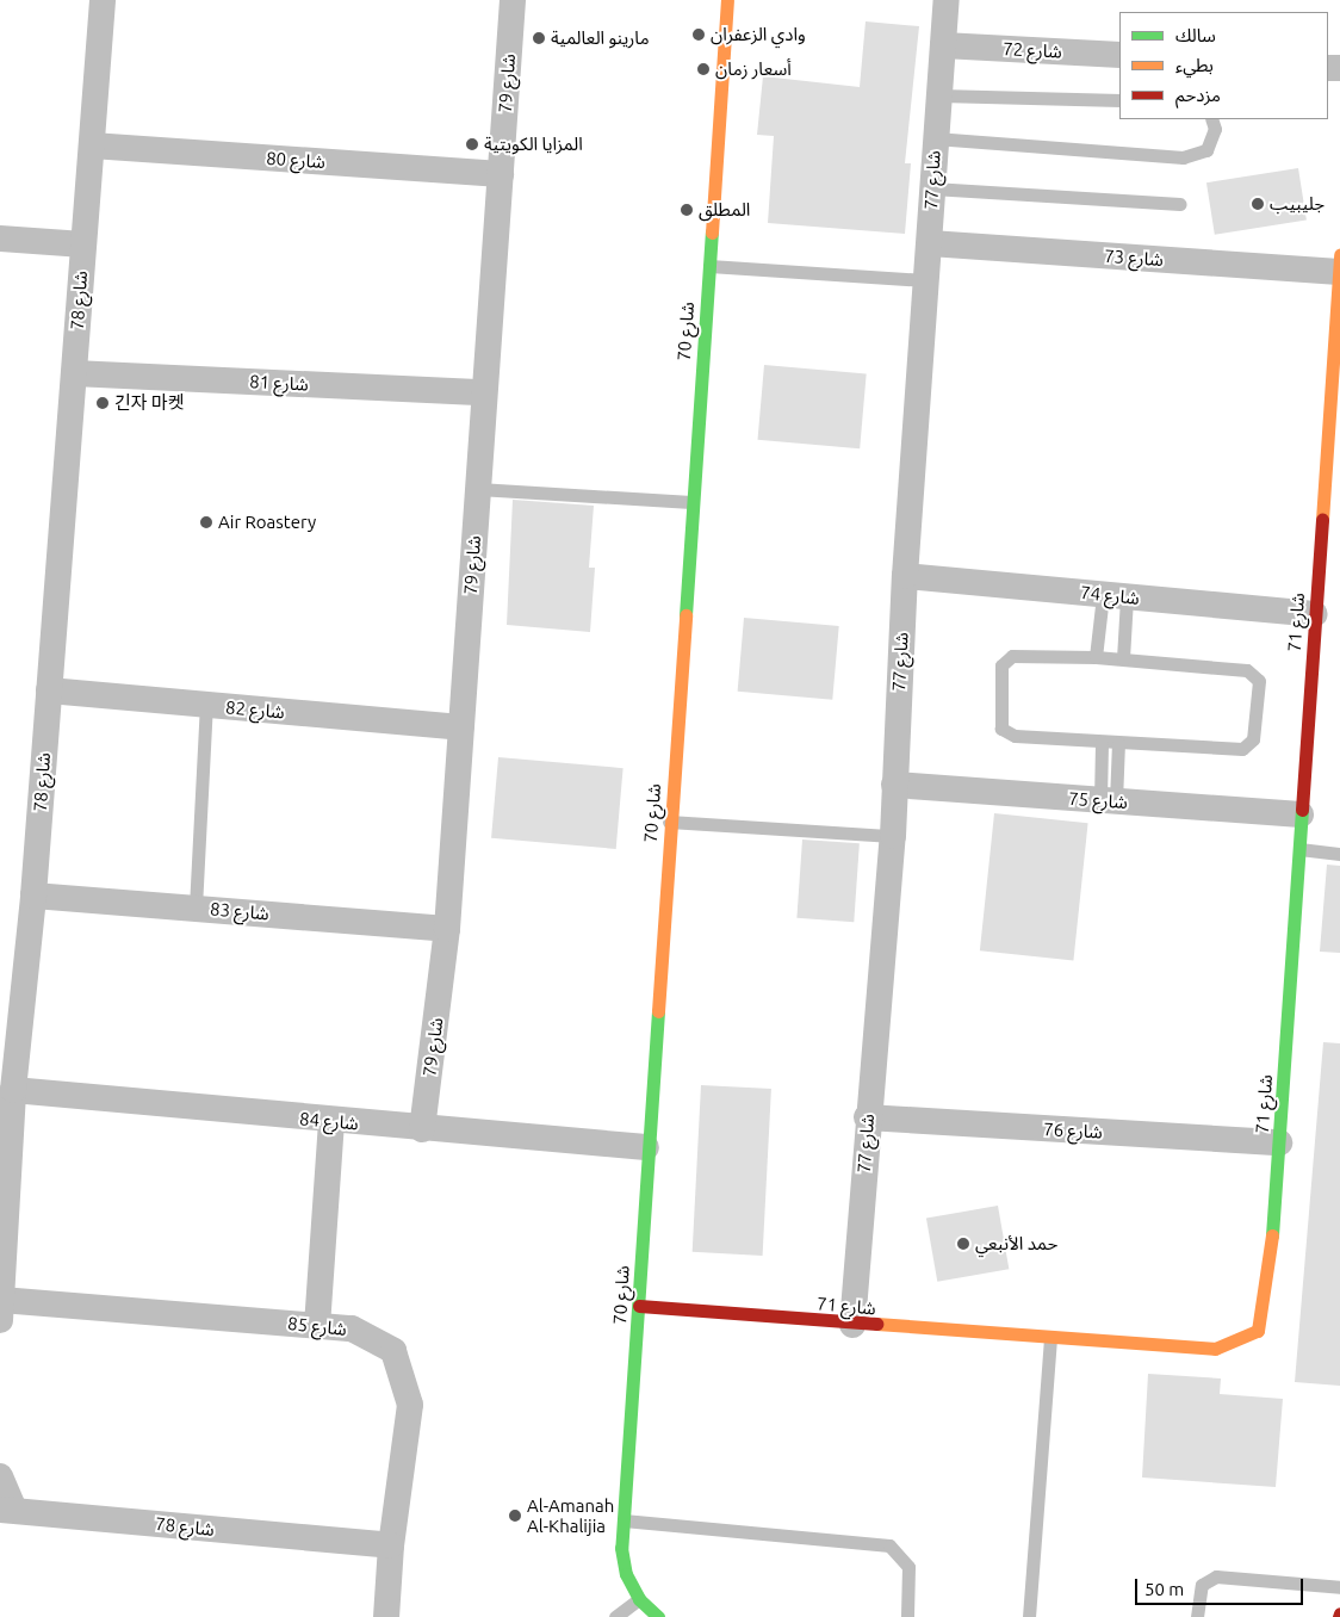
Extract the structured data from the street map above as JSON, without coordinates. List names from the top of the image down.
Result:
{
  "streets": {
    "street": [
      "شارع 72",
      "شارع 79",
      "شارع 80",
      "شارع 77",
      "شارع 73",
      "شارع 78",
      "شارع 70",
      "شارع 81",
      "شارع 74",
      "شارع 71",
      "شارع 82",
      "شارع 75",
      "شارع 83",
      "شارع 84",
      "شارع 76",
      "شارع 85"
    ]
  },
  "crossings": [
    ["شارع 72", "شارع 77"],
    ["شارع 79", "شارع 80"],
    ["شارع 79", "شارع 81"],
    ["شارع 79", "شارع 82"],
    ["شارع 79", "شارع 83"],
    ["شارع 79", "شارع 84"],
    ["شارع 80", "شارع 78"],
    ["شارع 77", "شارع 73"],
    ["شارع 77", "شارع 74"],
    ["شارع 77", "شارع 71"],
    ["شارع 77", "شارع 75"],
    ["شارع 77", "شارع 76"],
    ["شارع 73", "شارع 71"],
    ["شارع 78", "شارع 81"],
    ["شارع 78", "شارع 82"],
    ["شارع 78", "شارع 83"],
    ["شارع 78", "شارع 84"],
    ["شارع 78", "شارع 85"],
    ["شارع 70", "شارع 71"],
    ["شارع 70", "شارع 84"],
    ["شارع 74", "شارع 71"],
    ["شارع 71", "شارع 75"],
    ["شارع 71", "شارع 76"]
  ],
  "places": [
    "وادي الزعفران",
    "مارينو العالمية",
    "أسعار زمان",
    "المزايا الكويتية",
    "جليبيب",
    "المطلق",
    "긴자 마켓",
    "Air Roastery",
    "حمد الأنبعي",
    "Al-Amanah Al-Khalijia"
  ],
  "legend": ["سالك", "بطيء", "مزدحم"],
  "scale_bar": "50 m"
}
